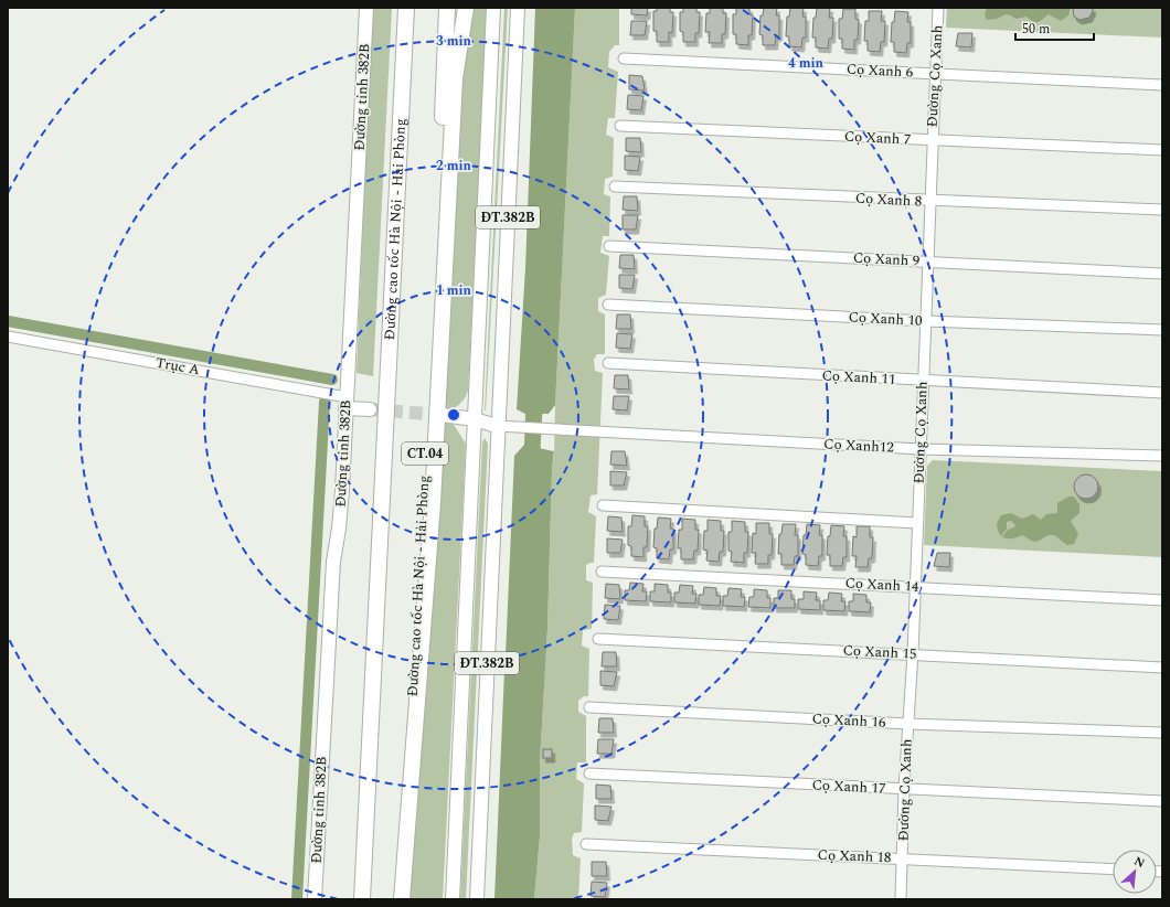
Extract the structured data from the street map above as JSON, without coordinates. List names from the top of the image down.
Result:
{
  "streets": {
    "highway": ["Đường cao tốc Hà Nội - Hải Phòng", "CT.04"],
    "main road": ["Đường tỉnh 382B", "ĐT.382B"],
    "street": [
      "Cọ Xanh 6",
      "Đường Cọ Xanh",
      "Cọ Xanh 7",
      "Cọ Xanh 8",
      "Cọ Xanh 9",
      "Cọ Xanh 10",
      "Trục A",
      "Cọ Xanh 11",
      "Cọ Xanh12",
      "Cọ Xanh 14",
      "Cọ Xanh 15",
      "Cọ Xanh 16",
      "Cọ Xanh 17",
      "Cọ Xanh 18"
    ]
  },
  "crossings": [
    ["Cọ Xanh 6", "Đường Cọ Xanh"],
    ["Đường Cọ Xanh", "Cọ Xanh 7"],
    ["Đường Cọ Xanh", "Cọ Xanh 8"],
    ["Đường Cọ Xanh", "Cọ Xanh 9"],
    ["Đường Cọ Xanh", "Cọ Xanh 10"],
    ["Đường Cọ Xanh", "Cọ Xanh 11"],
    ["Đường Cọ Xanh", "Cọ Xanh12"],
    ["Đường Cọ Xanh", "Cọ Xanh 14"],
    ["Đường Cọ Xanh", "Cọ Xanh 15"],
    ["Đường Cọ Xanh", "Cọ Xanh 16"],
    ["Đường Cọ Xanh", "Cọ Xanh 17"],
    ["Đường Cọ Xanh", "Cọ Xanh 18"],
    ["Đường tỉnh 382B", "Trục A"],
    ["ĐT.382B", "Cọ Xanh12"]
  ],
  "scale_bar": "50 m",
  "north": "top right",
  "rings": [
    "3 min",
    "4 min",
    "2 min",
    "1 min"
  ]
}
